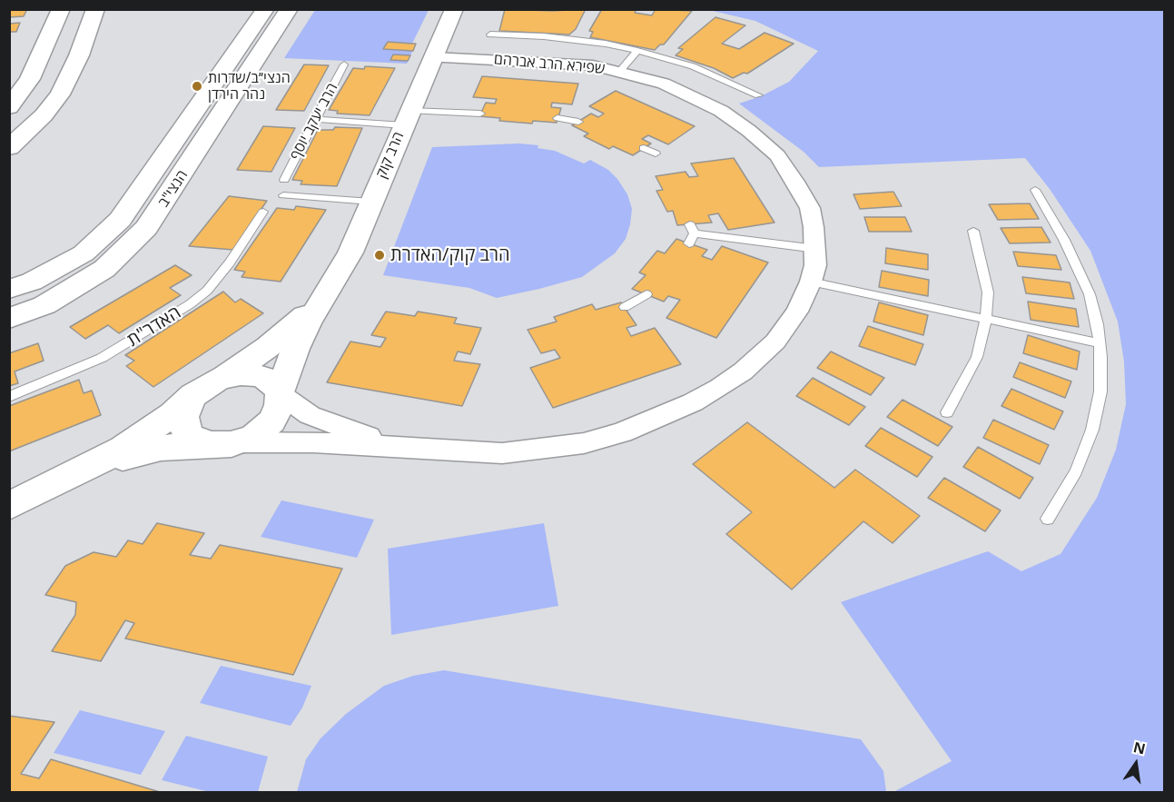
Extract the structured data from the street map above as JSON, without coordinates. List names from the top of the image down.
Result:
{
  "streets": {
    "street": ["שפירא הרב אברהם", "הרב קוק", "הנצי\"ב"],
    "lane": ["הרב יעקב יוסף", "האדר\"ת"]
  },
  "crossings": [
    ["שפירא הרב אברהם", "הרב קוק"]
  ],
  "places": ["הנצי״ב/שדרות נהר הירדן", "הרב קוק/האדרת"],
  "north": "top"
}
